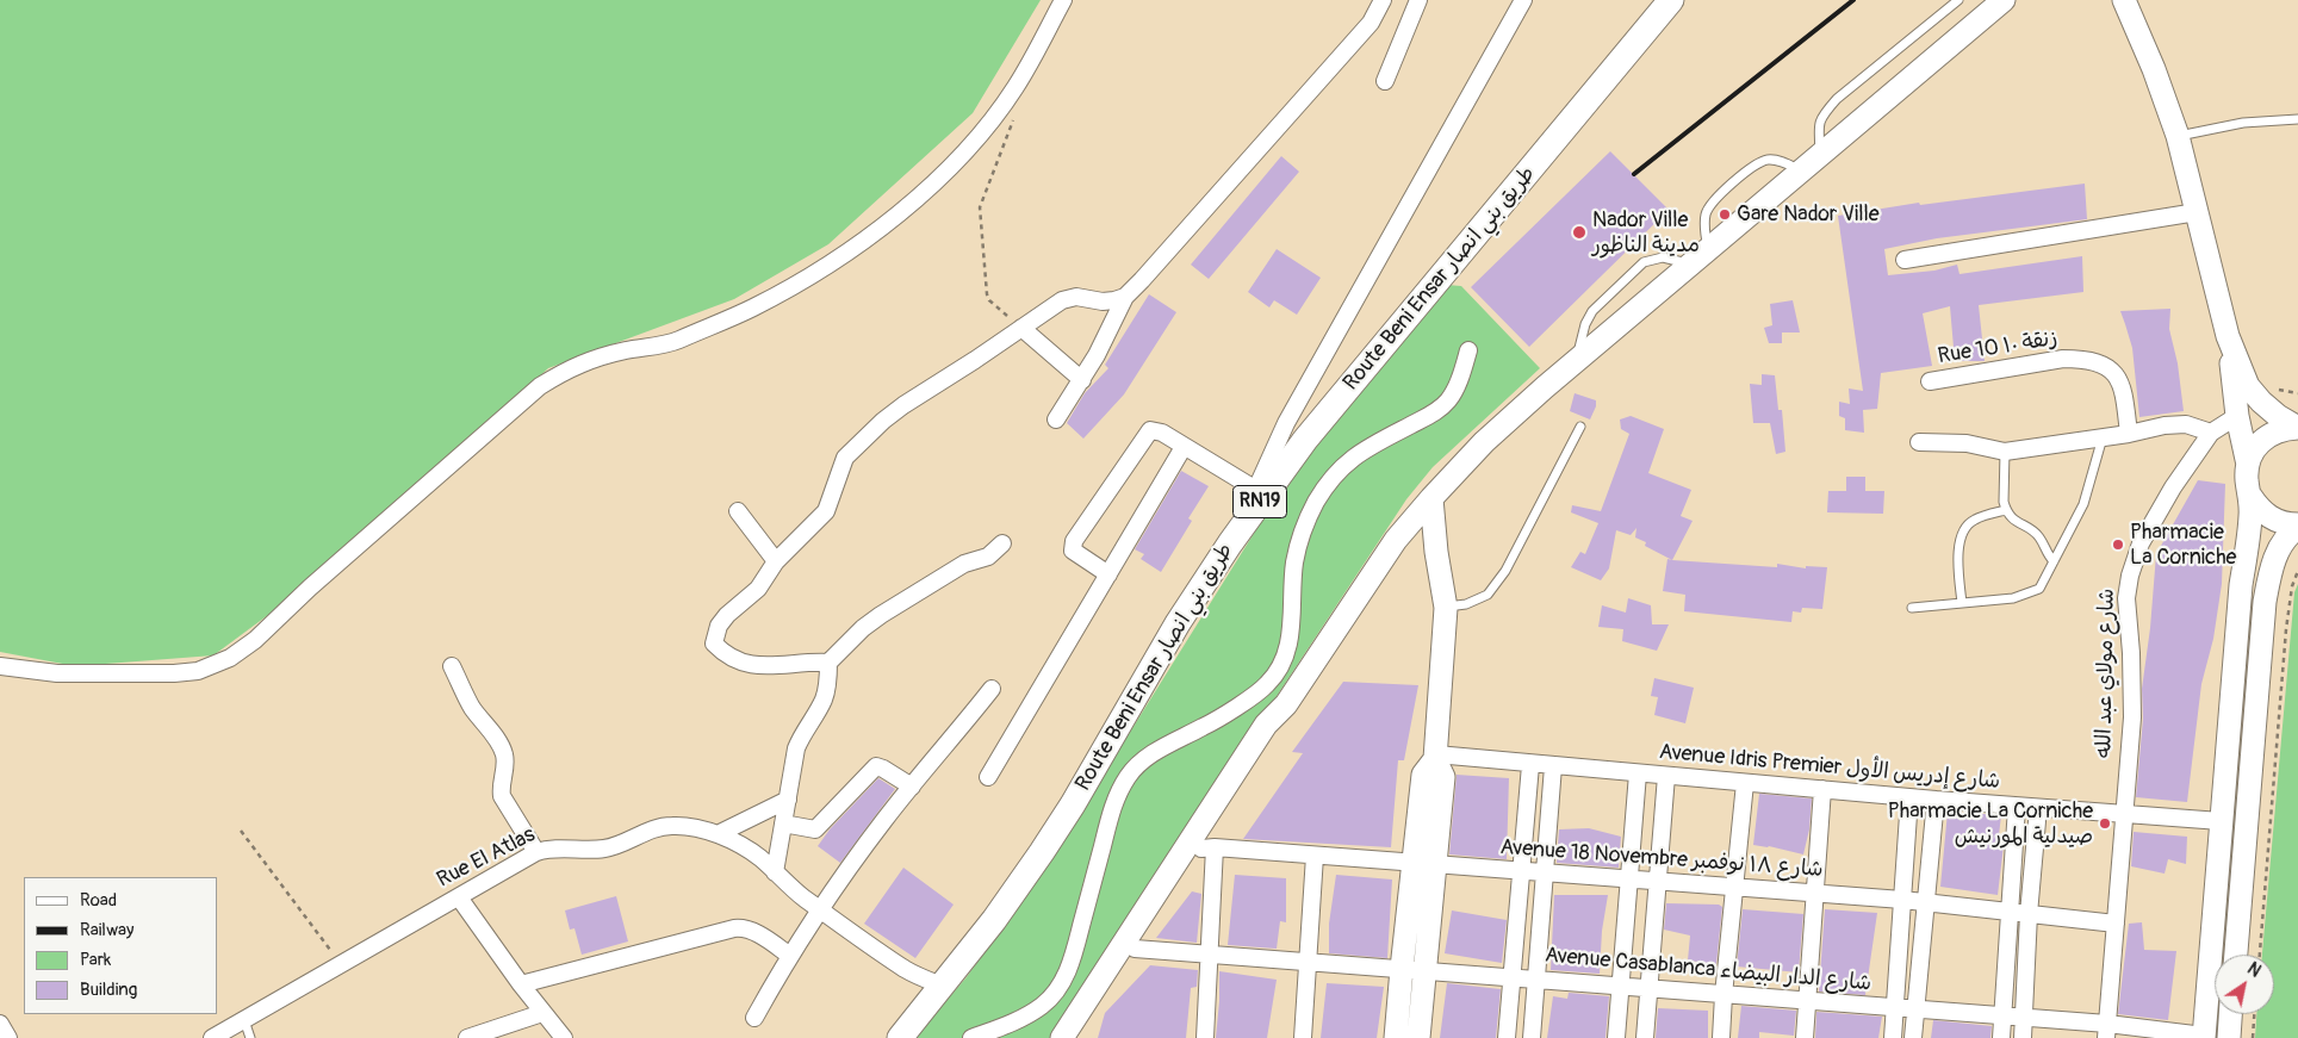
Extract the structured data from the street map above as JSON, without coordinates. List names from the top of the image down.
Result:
{
  "streets": {
    "main road": ["Route Beni Ensar طريق بني انصار", "RN19"],
    "street": [
      "Rue 10 زنقة ١٠",
      "شارع مولاي عبد الله",
      "Avenue Idris Premier شارع إدريس الأول",
      "Rue El Atlas",
      "Avenue 18 Novembre شارع ١٨ نوفمبر",
      "Avenue Casablanca شارع الدار البيضاء"
    ]
  },
  "crossings": [
    ["Route Beni Ensar طريق بني انصار", "Rue El Atlas"],
    ["شارع مولاي عبد الله", "Avenue Idris Premier شارع إدريس الأول"],
    ["شارع مولاي عبد الله", "Avenue 18 Novembre شارع ١٨ نوفمبر"],
    ["شارع مولاي عبد الله", "Avenue Casablanca شارع الدار البيضاء"]
  ],
  "places": [
    "Gare Nador Ville",
    "Nador Ville مدينة الناظور",
    "Pharmacie La Corniche",
    "Pharmacie La Corniche صيدلية المورنيش"
  ],
  "legend": [
    "Road",
    "Railway",
    "Park",
    "Building"
  ],
  "north": "top right"
}
